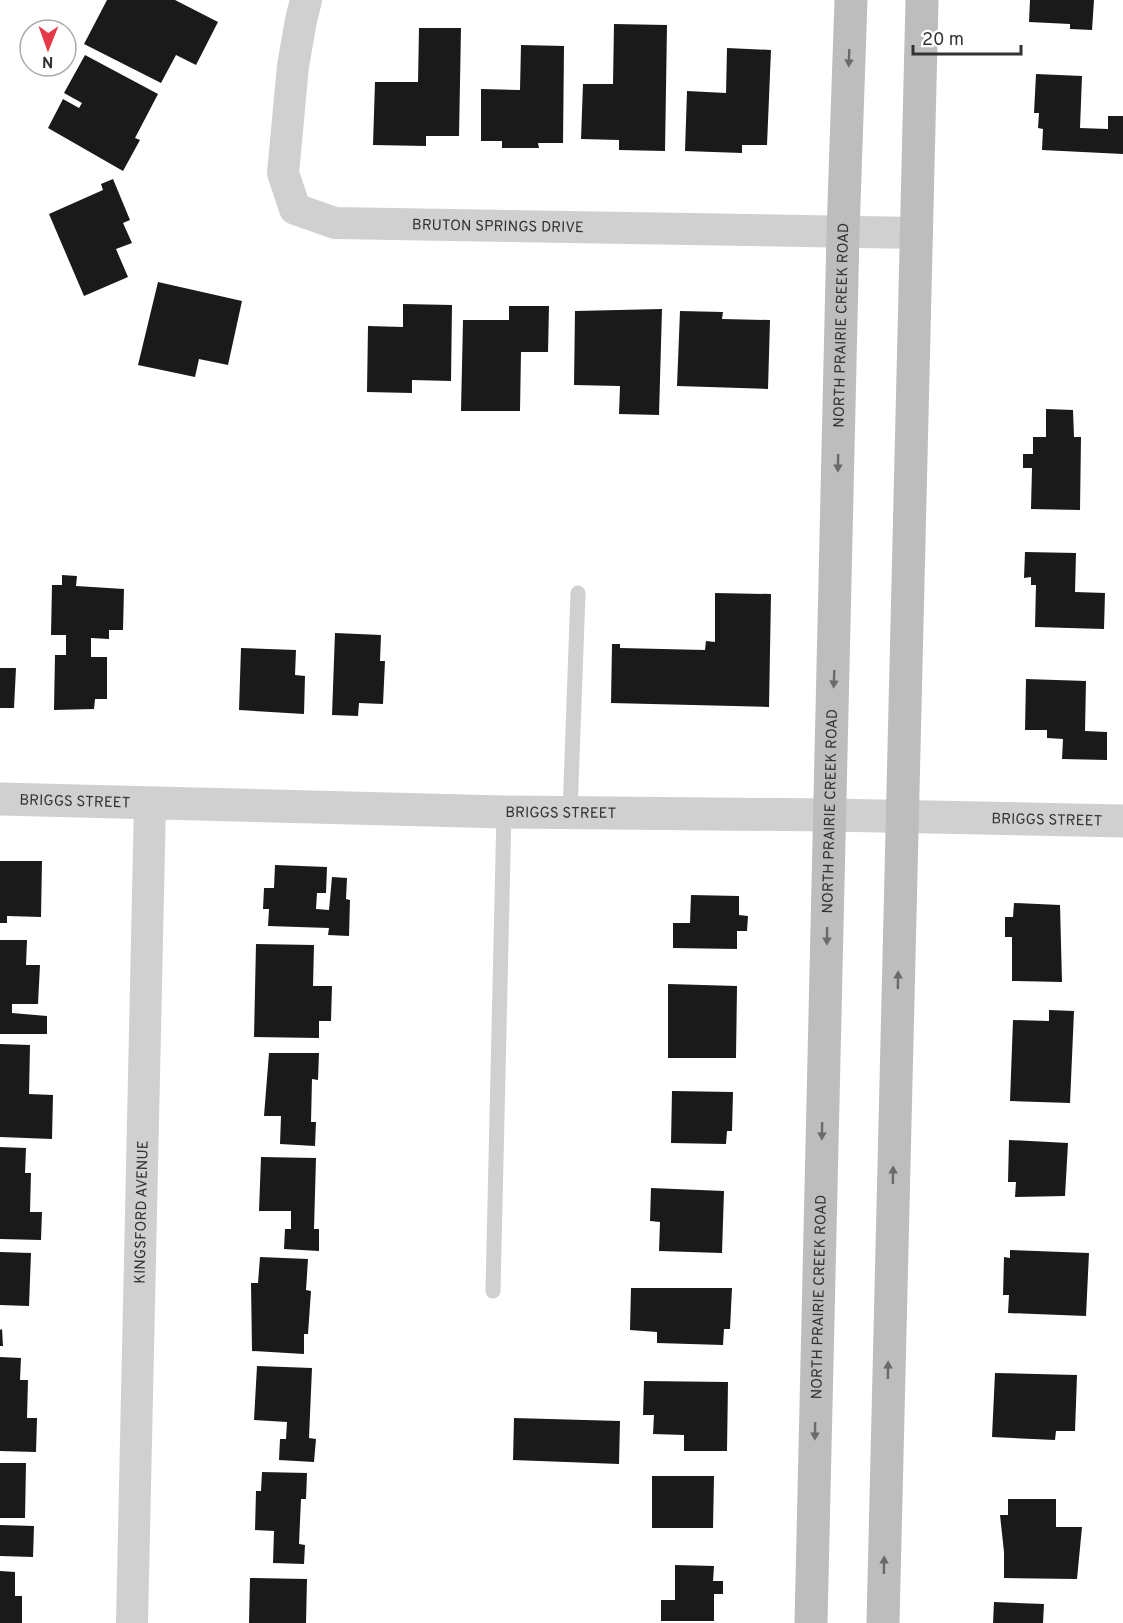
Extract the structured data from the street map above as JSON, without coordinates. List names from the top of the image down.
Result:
{
  "streets": {
    "main road": ["NORTH PRAIRIE CREEK ROAD"],
    "street": ["BRUTON SPRINGS DRIVE", "BRIGGS STREET", "KINGSFORD AVENUE"]
  },
  "crossings": [
    ["BRUTON SPRINGS DRIVE", "NORTH PRAIRIE CREEK ROAD"],
    ["NORTH PRAIRIE CREEK ROAD", "BRIGGS STREET"],
    ["BRIGGS STREET", "KINGSFORD AVENUE"]
  ],
  "scale_bar": "20 m",
  "north": "bottom"
}
